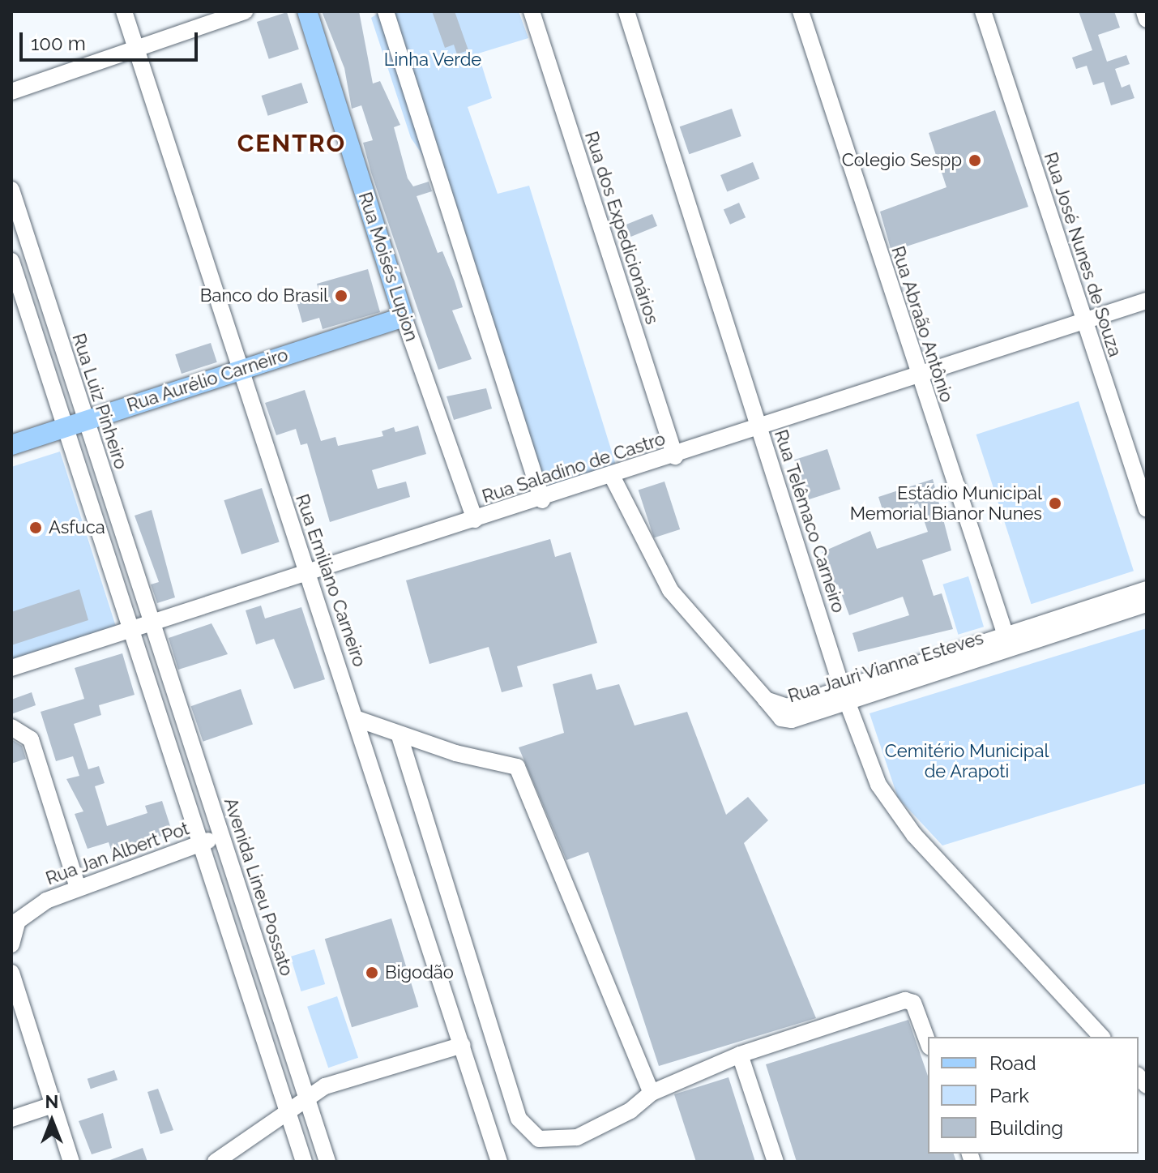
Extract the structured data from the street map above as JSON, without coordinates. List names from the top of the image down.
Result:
{
  "streets": {
    "main road": ["Rua Moisés Lupion", "Rua Aurélio Carneiro"],
    "street": [
      "Rua dos Expedicionários",
      "Rua José Nunes de Souza",
      "Rua Abraão Antônio",
      "Rua Luiz Pinheiro",
      "Rua Saladino de Castro",
      "Rua Telêmaco Carneiro",
      "Rua Emiliano Carneiro",
      "Rua Jauri Vianna Esteves",
      "Rua Jan Albert Pot",
      "Avenida Lineu Possato"
    ]
  },
  "crossings": [
    ["Rua dos Expedicionários", "Rua Saladino de Castro"],
    ["Rua José Nunes de Souza", "Rua Saladino de Castro"],
    ["Rua Moisés Lupion", "Rua Aurélio Carneiro"],
    ["Rua Moisés Lupion", "Rua Saladino de Castro"],
    ["Rua Abraão Antônio", "Rua Saladino de Castro"],
    ["Rua Abraão Antônio", "Rua Jauri Vianna Esteves"],
    ["Rua Aurélio Carneiro", "Rua Luiz Pinheiro"],
    ["Rua Aurélio Carneiro", "Rua Emiliano Carneiro"],
    ["Rua Luiz Pinheiro", "Rua Saladino de Castro"],
    ["Rua Luiz Pinheiro", "Avenida Lineu Possato"],
    ["Rua Saladino de Castro", "Rua Telêmaco Carneiro"],
    ["Rua Saladino de Castro", "Rua Emiliano Carneiro"],
    ["Rua Saladino de Castro", "Rua Jauri Vianna Esteves"],
    ["Rua Saladino de Castro", "Avenida Lineu Possato"],
    ["Rua Telêmaco Carneiro", "Rua Jauri Vianna Esteves"],
    ["Rua Jan Albert Pot", "Avenida Lineu Possato"]
  ],
  "districts": ["CENTRO"],
  "parks": ["Linha Verde", "Cemitério Municipal de Arapoti"],
  "places": [
    "Colegio Sespp",
    "Banco do Brasil",
    "Estádio Municipal Memorial Bianor Nunes",
    "Asfuca",
    "Bigodão"
  ],
  "legend": ["Road", "Park", "Building"],
  "scale_bar": "100 m",
  "north": "top"
}
